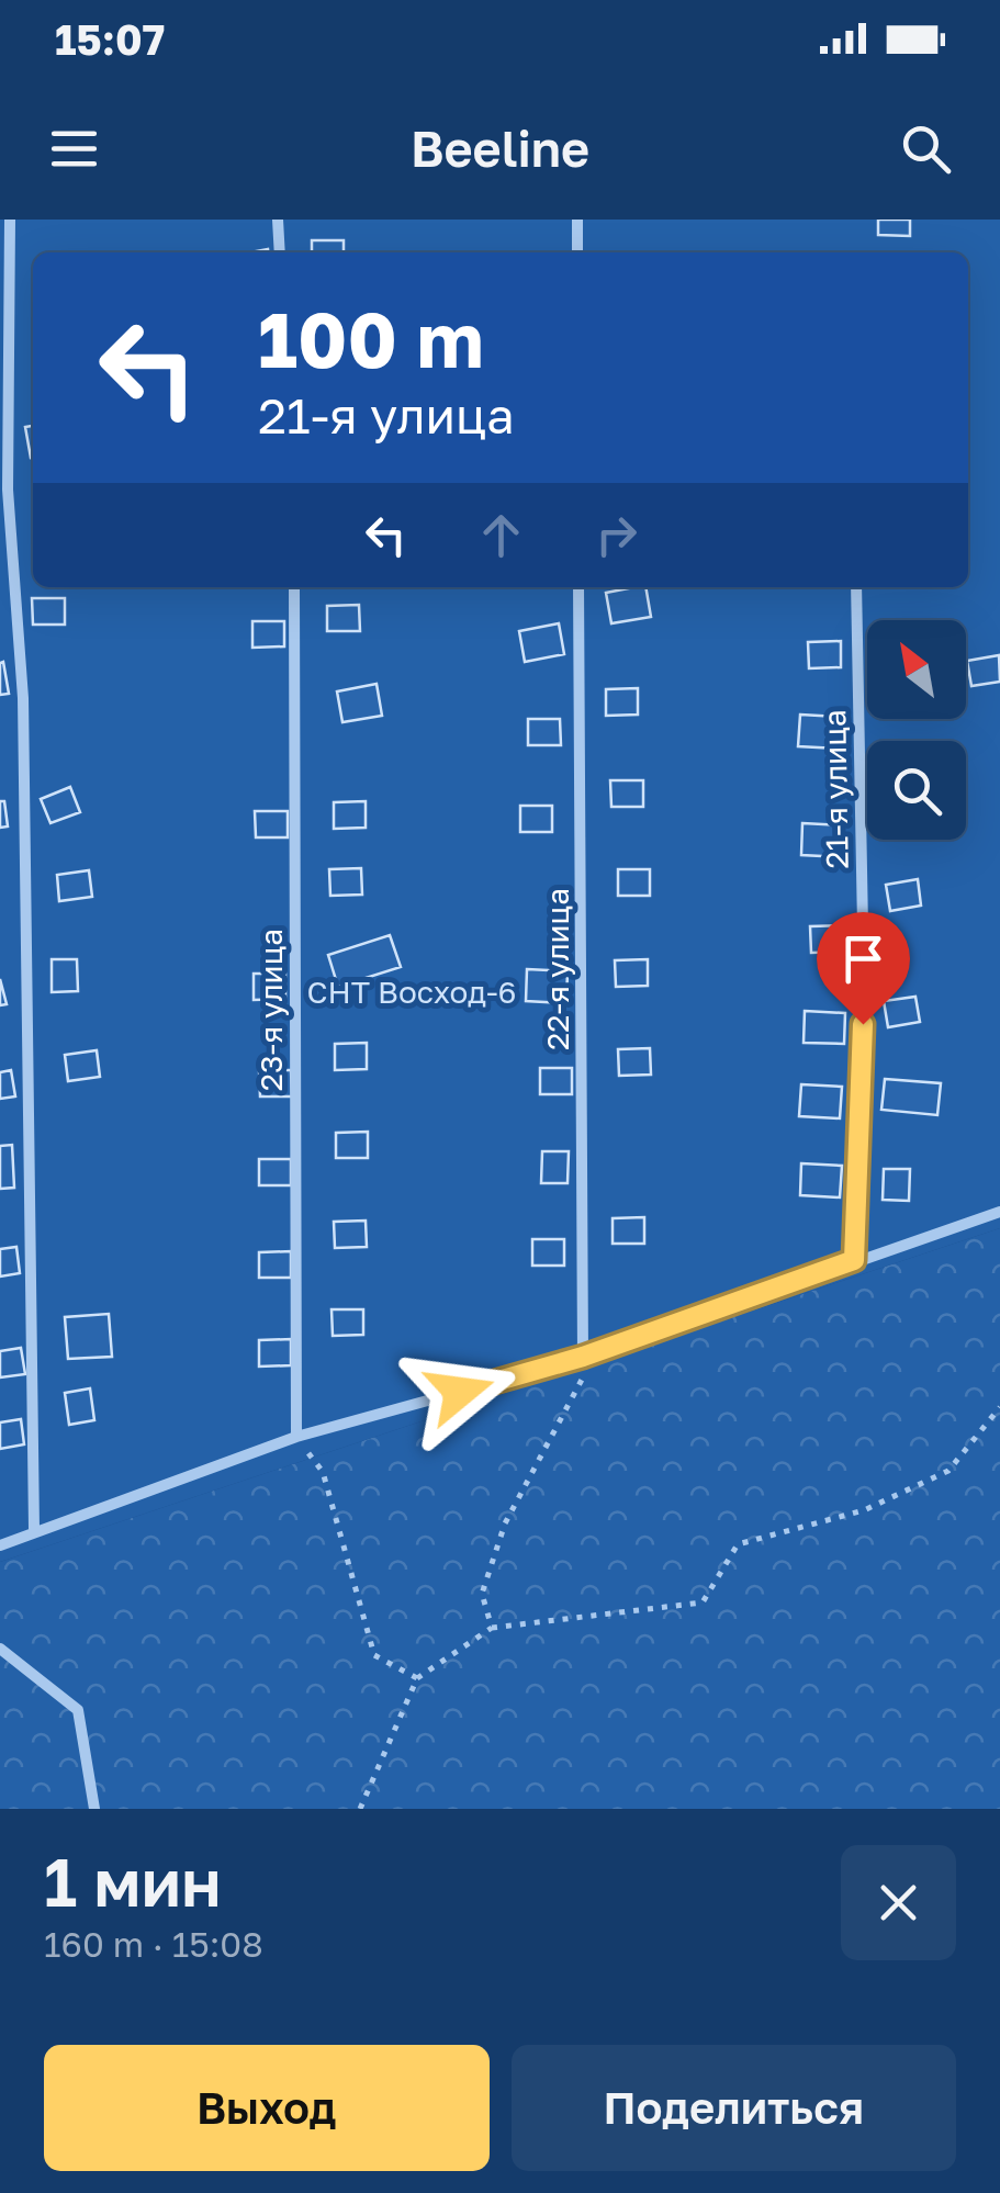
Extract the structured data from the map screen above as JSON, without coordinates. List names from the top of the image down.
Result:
{
  "streets": {
    "street": ["21-я улица", "22-я улица", "23-я улица"]
  },
  "parks": ["СНТ Восход-6"],
  "north": "top left",
  "page": {
    "status": "15:07",
    "header": "Beeline",
    "turn": ["100 m", "21-я улица"],
    "heading": ["1 мин", "160 m · 15:08"],
    "buttons": ["Выход", "Поделиться"]
  }
}
